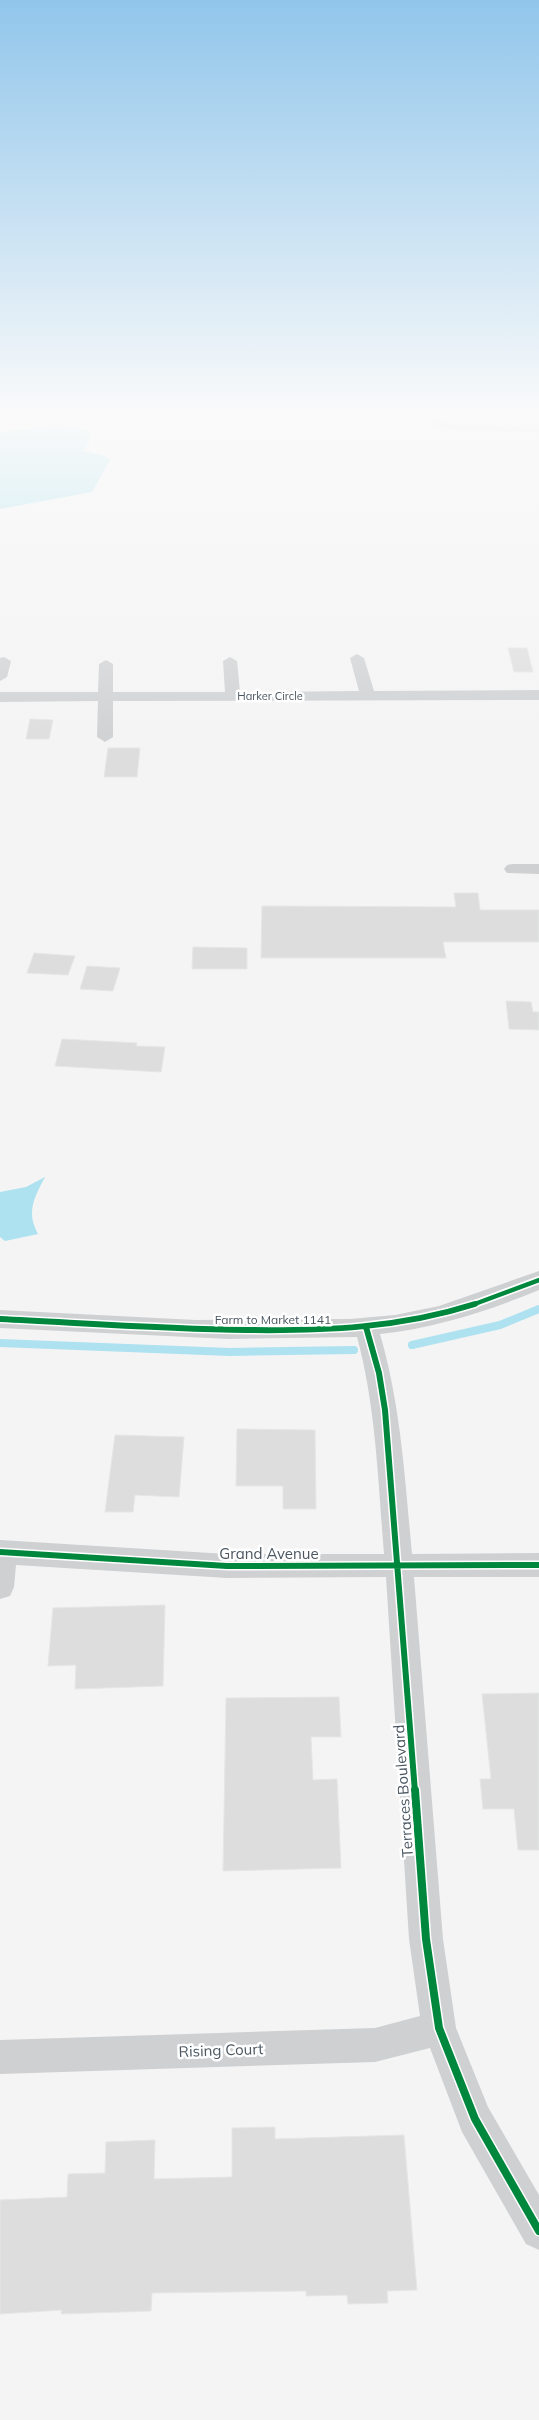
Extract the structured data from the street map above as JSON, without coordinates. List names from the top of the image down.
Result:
{
  "streets": {
    "street": [
      "Harker Circle",
      "Farm to Market 1141",
      "Grand Avenue",
      "Terraces Boulevard",
      "Rising Court"
    ]
  },
  "crossings": [
    ["Farm to Market 1141", "Terraces Boulevard"],
    ["Grand Avenue", "Terraces Boulevard"],
    ["Terraces Boulevard", "Rising Court"]
  ]
}
